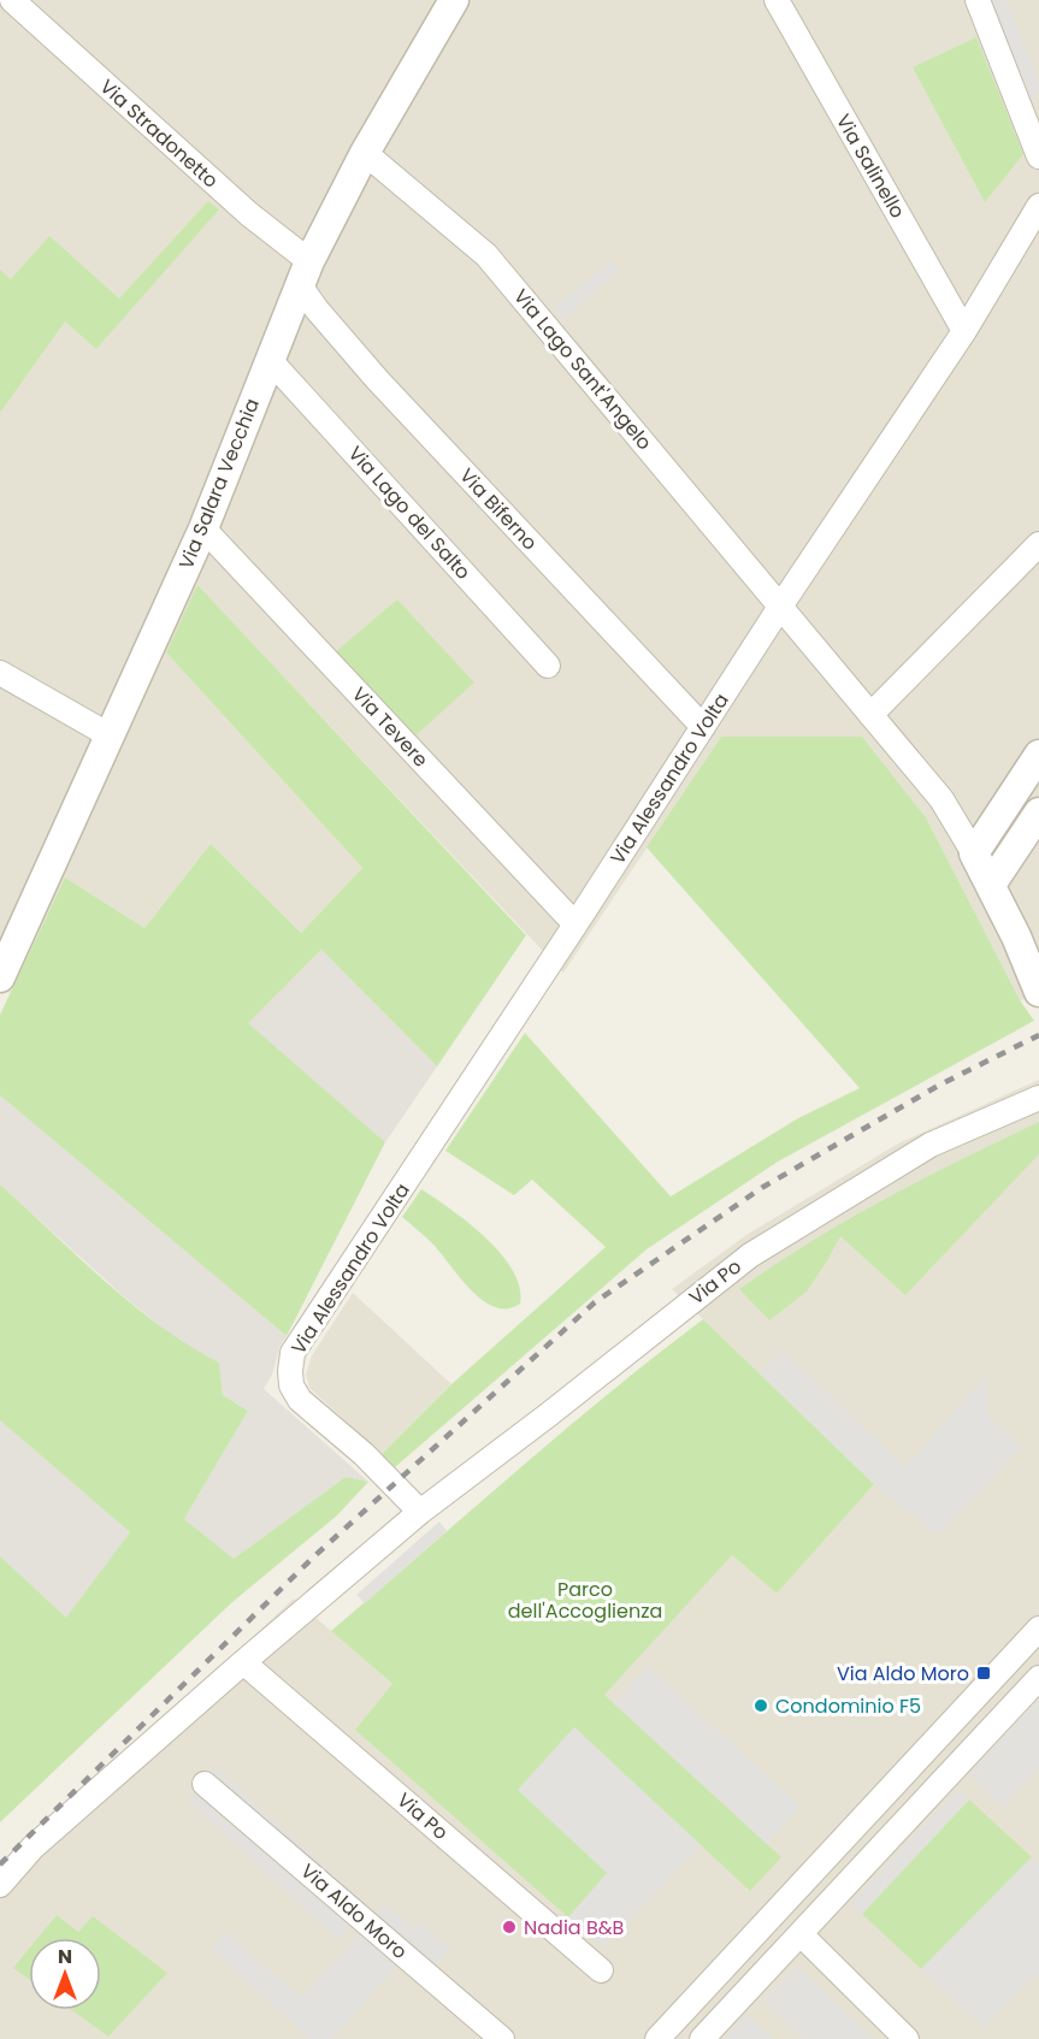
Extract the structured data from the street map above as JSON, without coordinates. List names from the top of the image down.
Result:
{
  "streets": {
    "street": [
      "Via Stradonetto",
      "Via Salinello",
      "Via Lago Sant'Angelo",
      "Via Salara Vecchia",
      "Via Biferno",
      "Via Lago del Salto",
      "Via Tevere",
      "Via Alessandro Volta",
      "Via Po",
      "Via Aldo Moro"
    ]
  },
  "crossings": [
    ["Via Stradonetto", "Via Salara Vecchia"],
    ["Via Stradonetto", "Via Biferno"],
    ["Via Salinello", "Via Alessandro Volta"],
    ["Via Lago Sant'Angelo", "Via Salara Vecchia"],
    ["Via Lago Sant'Angelo", "Via Alessandro Volta"],
    ["Via Salara Vecchia", "Via Biferno"],
    ["Via Salara Vecchia", "Via Lago del Salto"],
    ["Via Salara Vecchia", "Via Tevere"],
    ["Via Biferno", "Via Alessandro Volta"],
    ["Via Tevere", "Via Alessandro Volta"],
    ["Via Alessandro Volta", "Via Po"]
  ],
  "parks": ["Parco dell'Accoglienza"],
  "places": {
    "transit": ["Via Aldo Moro"],
    "other": ["Condominio F5", "Nadia B&B"]
  },
  "north": "top"
}
